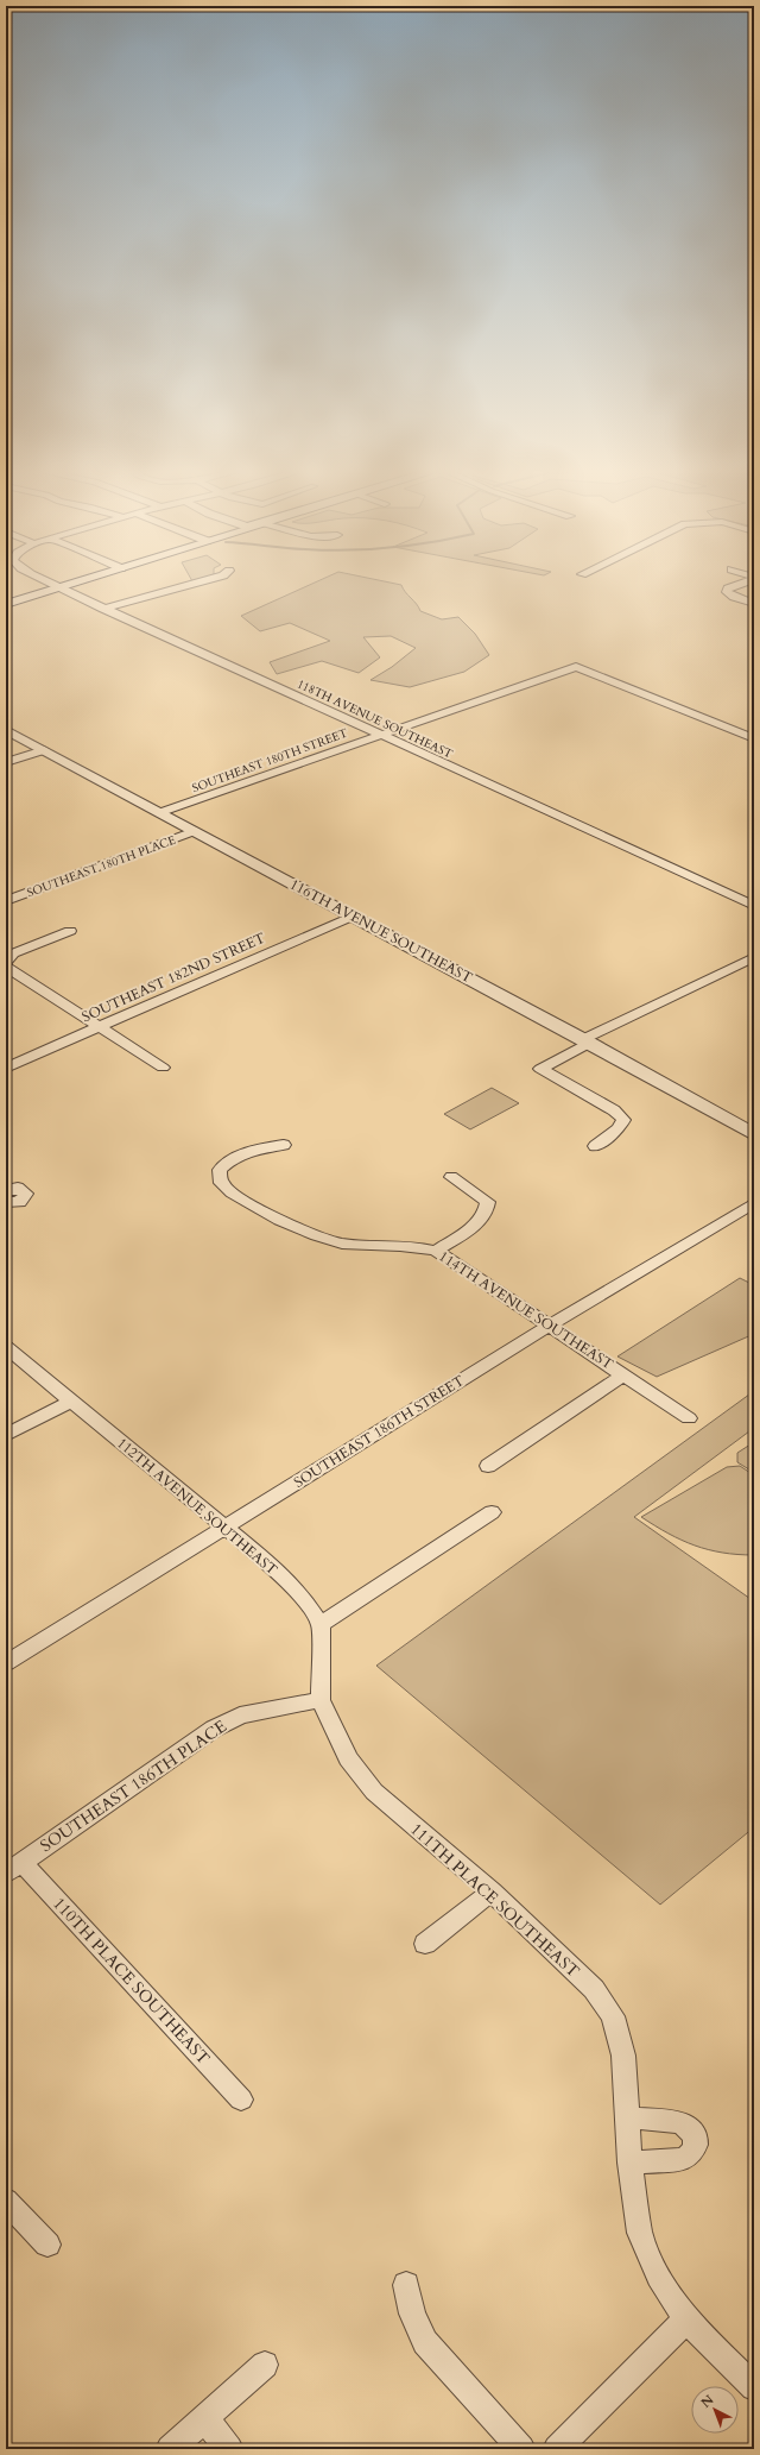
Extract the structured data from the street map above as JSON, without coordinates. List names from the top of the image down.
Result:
{
  "streets": {
    "street": [
      "118TH AVENUE SOUTHEAST",
      "SOUTHEAST 180TH STREET",
      "SOUTHEAST 180TH PLACE",
      "116TH AVENUE SOUTHEAST",
      "SOUTHEAST 182ND STREET",
      "114TH AVENUE SOUTHEAST",
      "SOUTHEAST 186TH STREET",
      "112TH AVENUE SOUTHEAST",
      "SOUTHEAST 186TH PLACE",
      "111TH PLACE SOUTHEAST",
      "110TH PLACE SOUTHEAST"
    ]
  },
  "crossings": [
    ["118TH AVENUE SOUTHEAST", "SOUTHEAST 180TH STREET"],
    ["SOUTHEAST 180TH STREET", "116TH AVENUE SOUTHEAST"],
    ["SOUTHEAST 180TH PLACE", "116TH AVENUE SOUTHEAST"],
    ["116TH AVENUE SOUTHEAST", "SOUTHEAST 182ND STREET"],
    ["114TH AVENUE SOUTHEAST", "SOUTHEAST 186TH STREET"],
    ["SOUTHEAST 186TH STREET", "112TH AVENUE SOUTHEAST"],
    ["SOUTHEAST 186TH PLACE", "111TH PLACE SOUTHEAST"],
    ["SOUTHEAST 186TH PLACE", "110TH PLACE SOUTHEAST"]
  ],
  "north": "top left"
}
